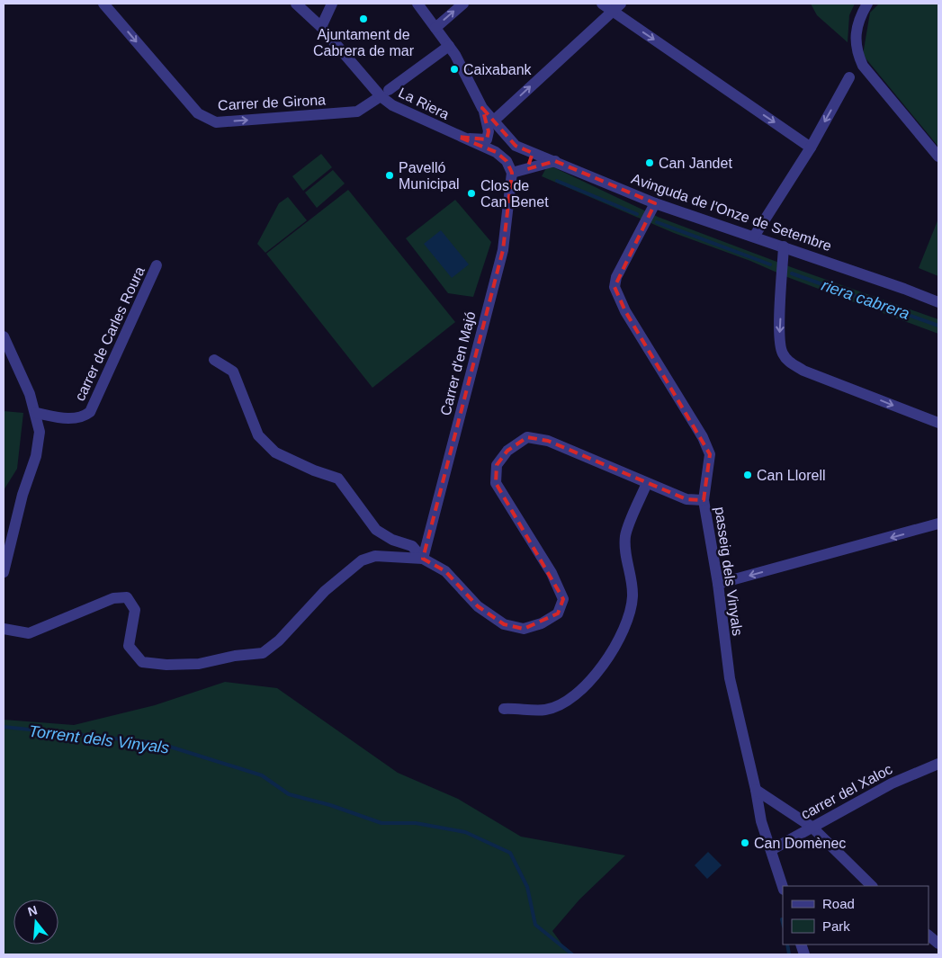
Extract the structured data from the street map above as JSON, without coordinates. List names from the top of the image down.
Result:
{
  "streets": {
    "street": [
      "Carrer de Girona",
      "La Riera",
      "Avinguda de l'Onze de Setembre",
      "carrer de Carles Roura",
      "Carrer d'en Majó",
      "passeig dels Vinyals",
      "carrer del Xaloc"
    ]
  },
  "crossings": [
    ["Carrer de Girona", "La Riera"],
    ["Avinguda de l'Onze de Setembre", "passeig dels Vinyals"],
    ["passeig dels Vinyals", "carrer del Xaloc"]
  ],
  "one_way": ["Carrer de Girona"],
  "water": ["riera cabrera", "Torrent dels Vinyals"],
  "places": [
    "Ajuntament de Cabrera de mar",
    "Caixabank",
    "Can Jandet",
    "Pavelló Municipal",
    "Clos de Can Benet",
    "Can Llorell",
    "Can Domènec"
  ],
  "legend": ["Road", "Park"],
  "north": "top"
}
